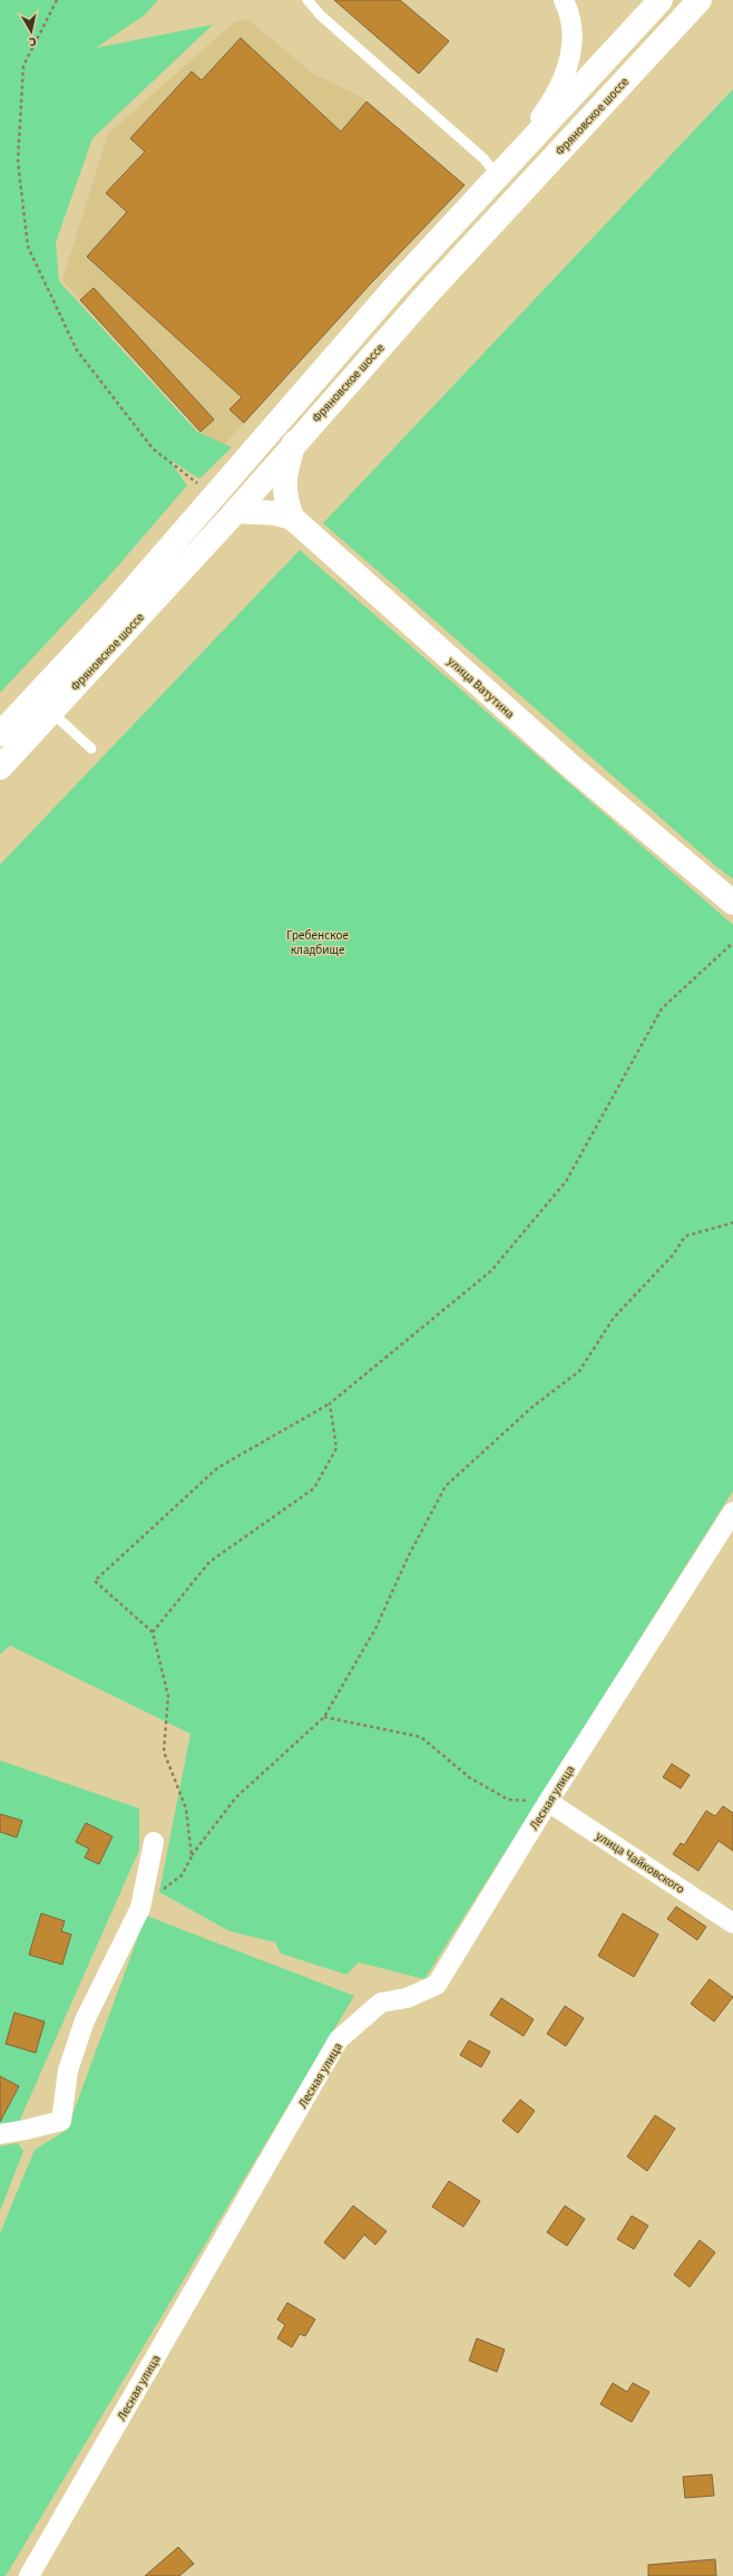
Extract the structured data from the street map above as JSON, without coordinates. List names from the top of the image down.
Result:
{
  "streets": {
    "main road": ["Фряновское шоссе", "улица Ватутина"],
    "street": ["Лесная улица", "улица Чайковского"]
  },
  "crossings": [
    ["Лесная улица", "улица Чайковского"]
  ],
  "parks": ["Гребенское кладбище"],
  "north": "bottom"
}
